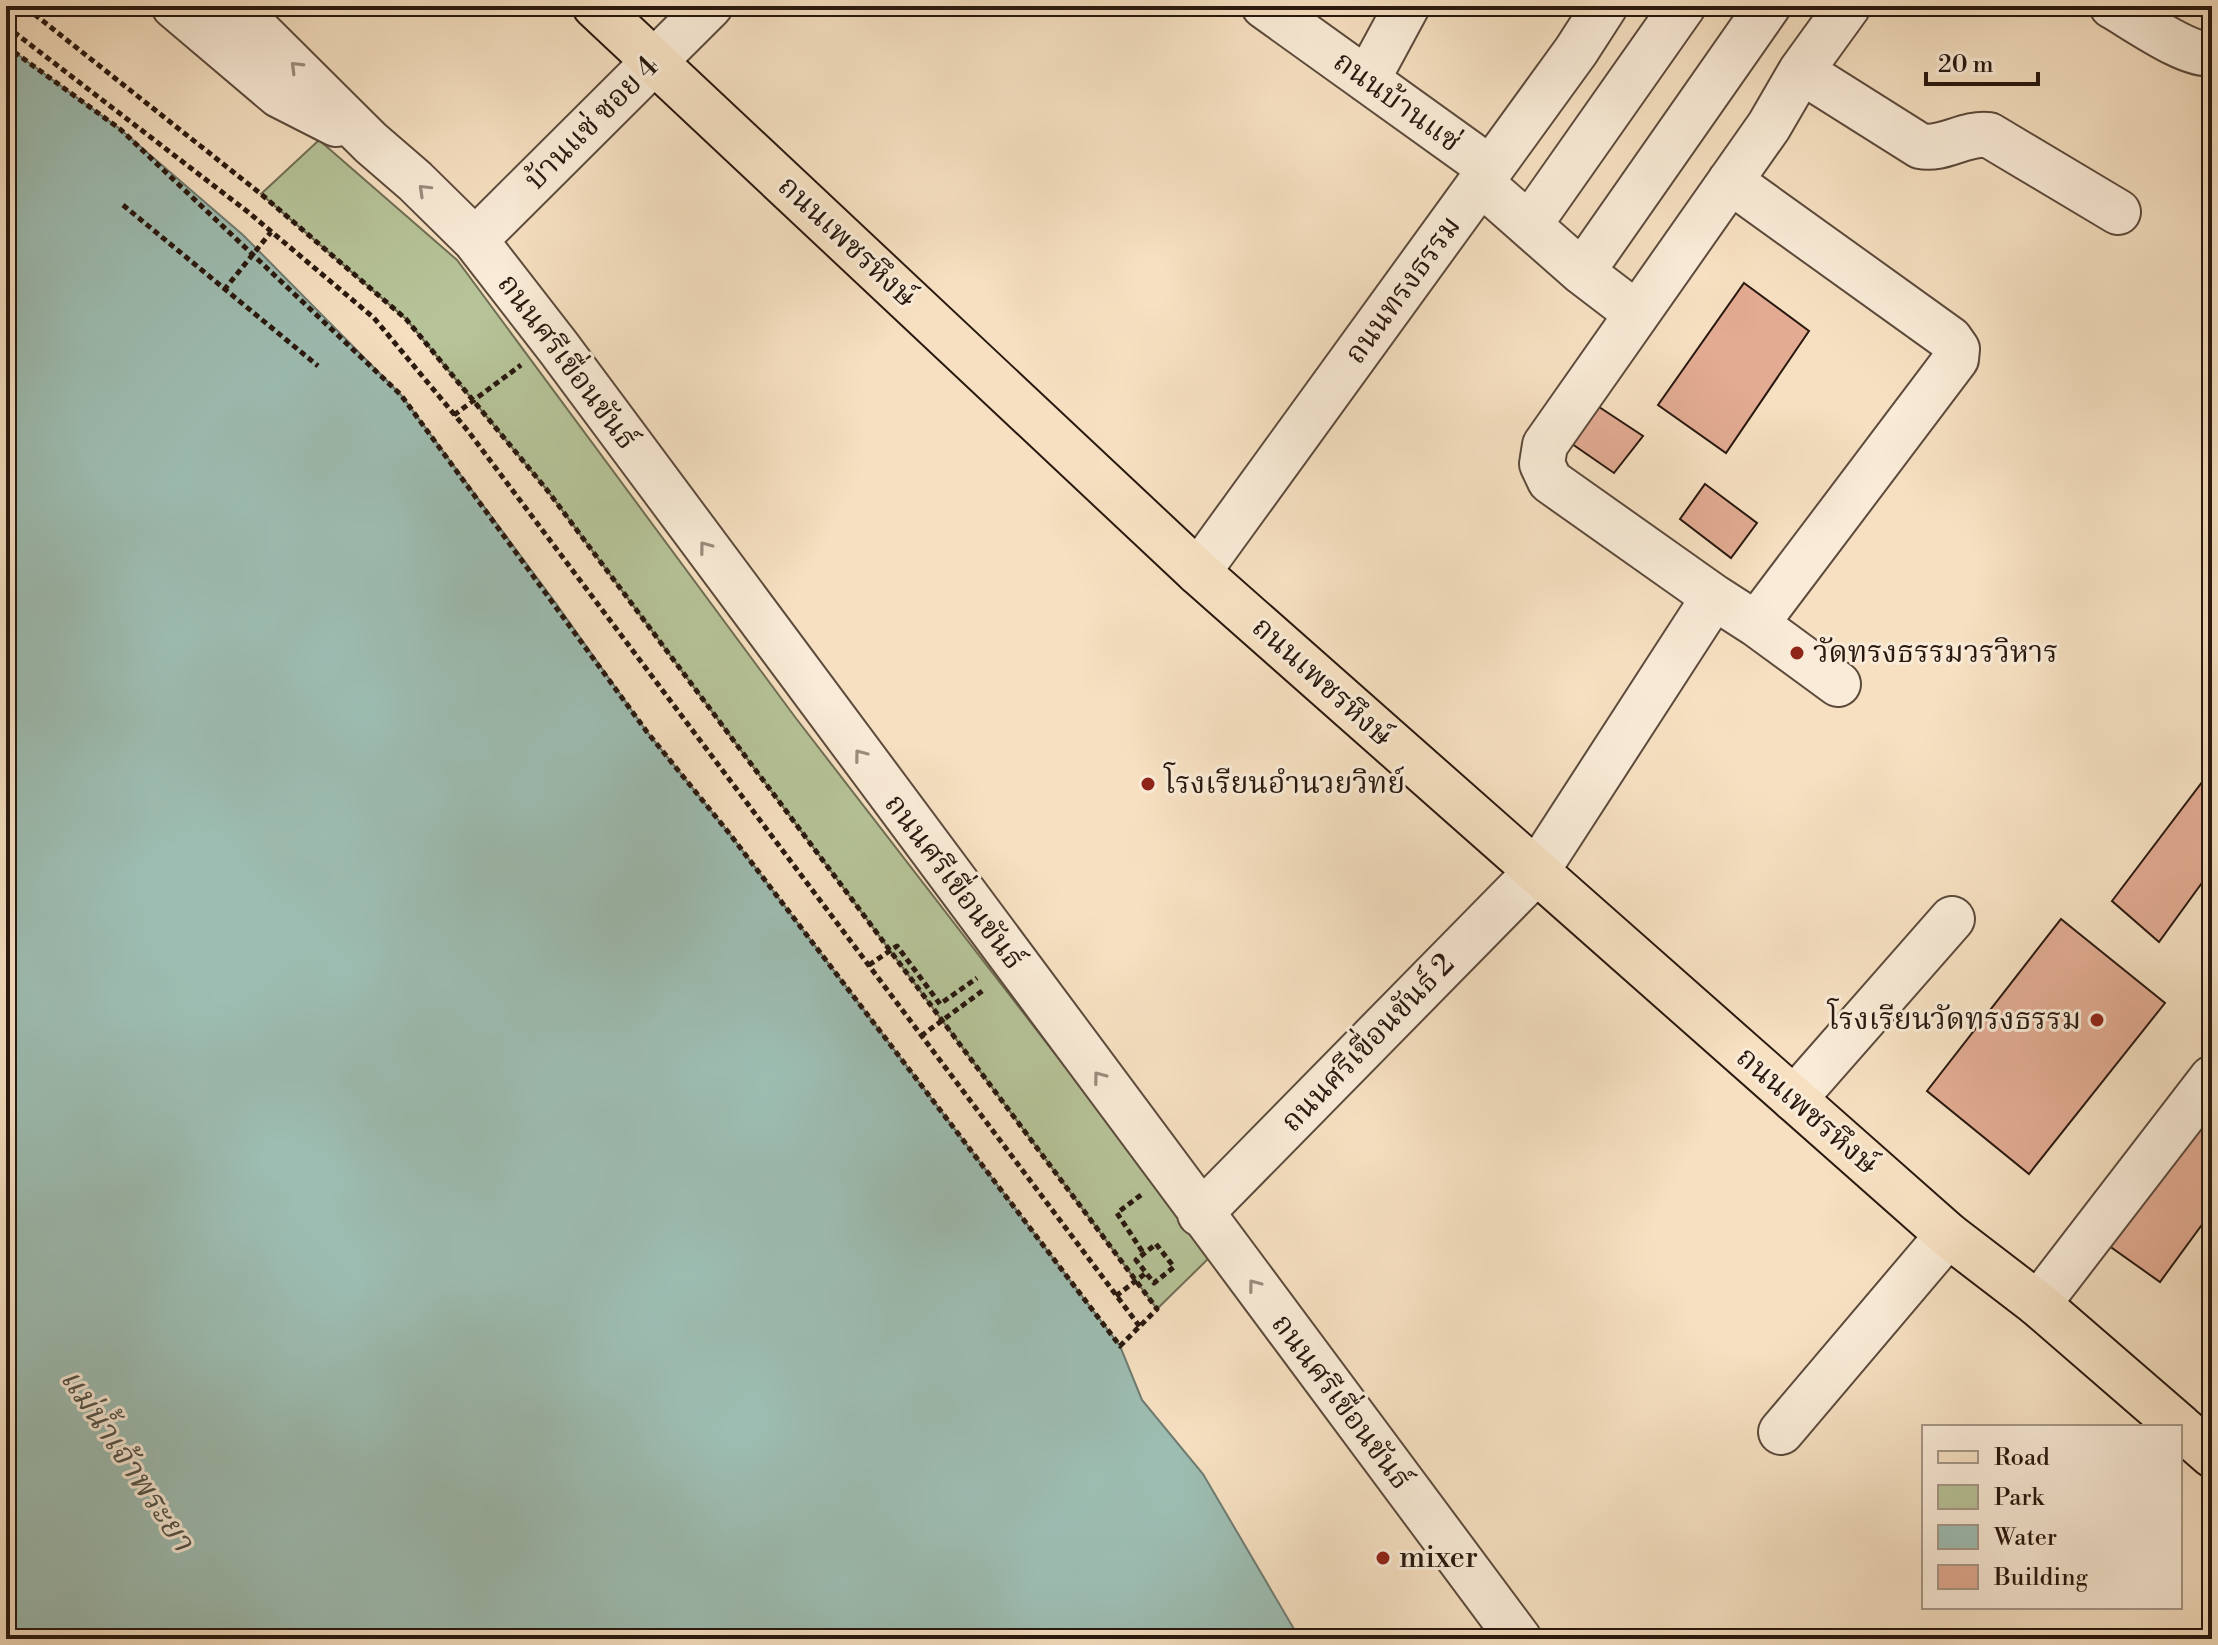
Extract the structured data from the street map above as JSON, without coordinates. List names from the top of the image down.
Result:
{
  "streets": {
    "main road": ["ถนนเพชรหึงษ์"],
    "street": [
      "ถนนบ้านแซ่",
      "บ้านแซ่ ซอย 4",
      "ถนนทรงธรรม",
      "ถนนศรีเขื่อนขันธ์",
      "ถนนศรีเขื่อนขันธ์ 2"
    ]
  },
  "crossings": [
    ["ถนนบ้านแซ่", "ถนนทรงธรรม"],
    ["บ้านแซ่ ซอย 4", "ถนนเพชรหึงษ์"],
    ["บ้านแซ่ ซอย 4", "ถนนศรีเขื่อนขันธ์"],
    ["ถนนเพชรหึงษ์", "ถนนทรงธรรม"],
    ["ถนนเพชรหึงษ์", "ถนนศรีเขื่อนขันธ์ 2"],
    ["ถนนศรีเขื่อนขันธ์", "ถนนศรีเขื่อนขันธ์ 2"]
  ],
  "one_way": ["ถนนศรีเขื่อนขันธ์"],
  "water": ["แม่น้ำเจ้าพระยา"],
  "places": [
    "วัดทรงธรรมวรวิหาร",
    "โรงเรียนอำนวยวิทย์",
    "โรงเรียนวัดทรงธรรม",
    "mixer"
  ],
  "legend": [
    "Road",
    "Park",
    "Water",
    "Building"
  ],
  "scale_bar": "20 m"
}
